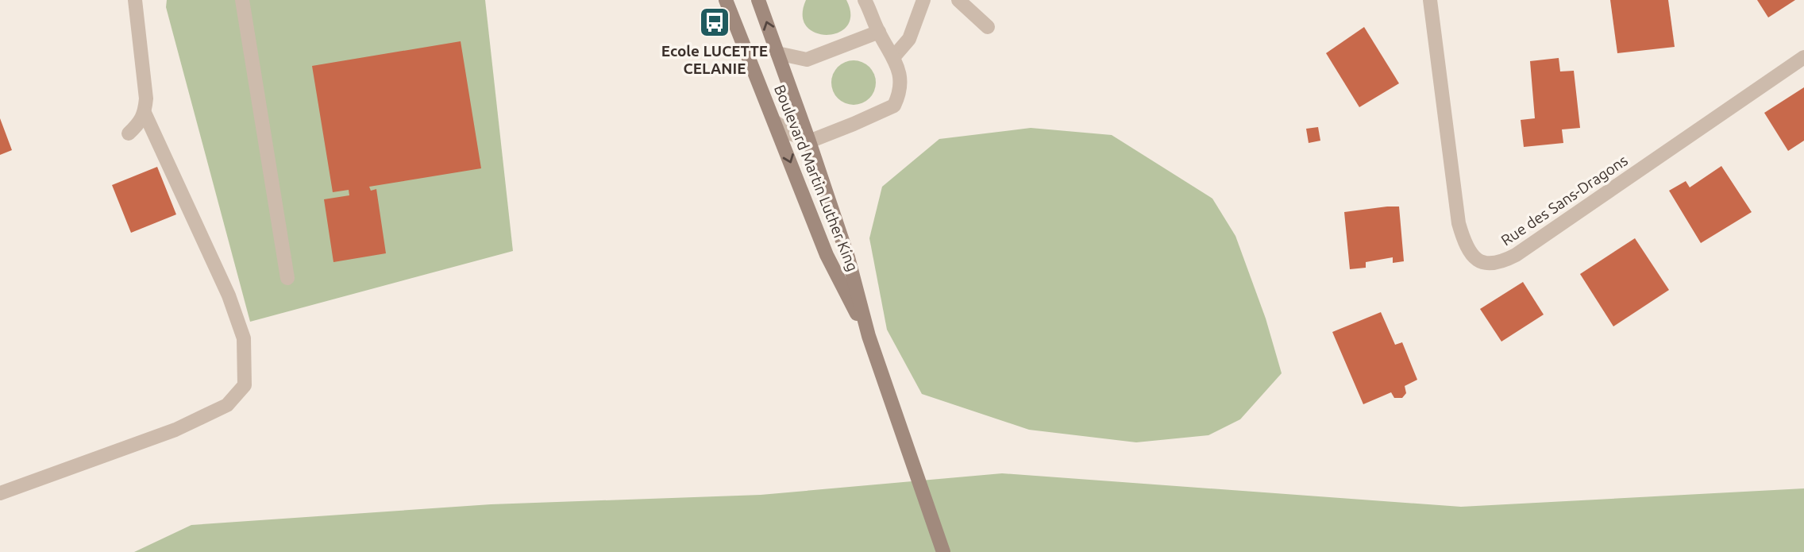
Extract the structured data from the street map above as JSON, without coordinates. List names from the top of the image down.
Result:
{
  "streets": {
    "main road": ["Boulevard Martin Luther King"],
    "street": ["Rue des Sans-Dragons"]
  },
  "places": {
    "bus stop": ["Ecole LUCETTE CELANIE"]
  }
}
